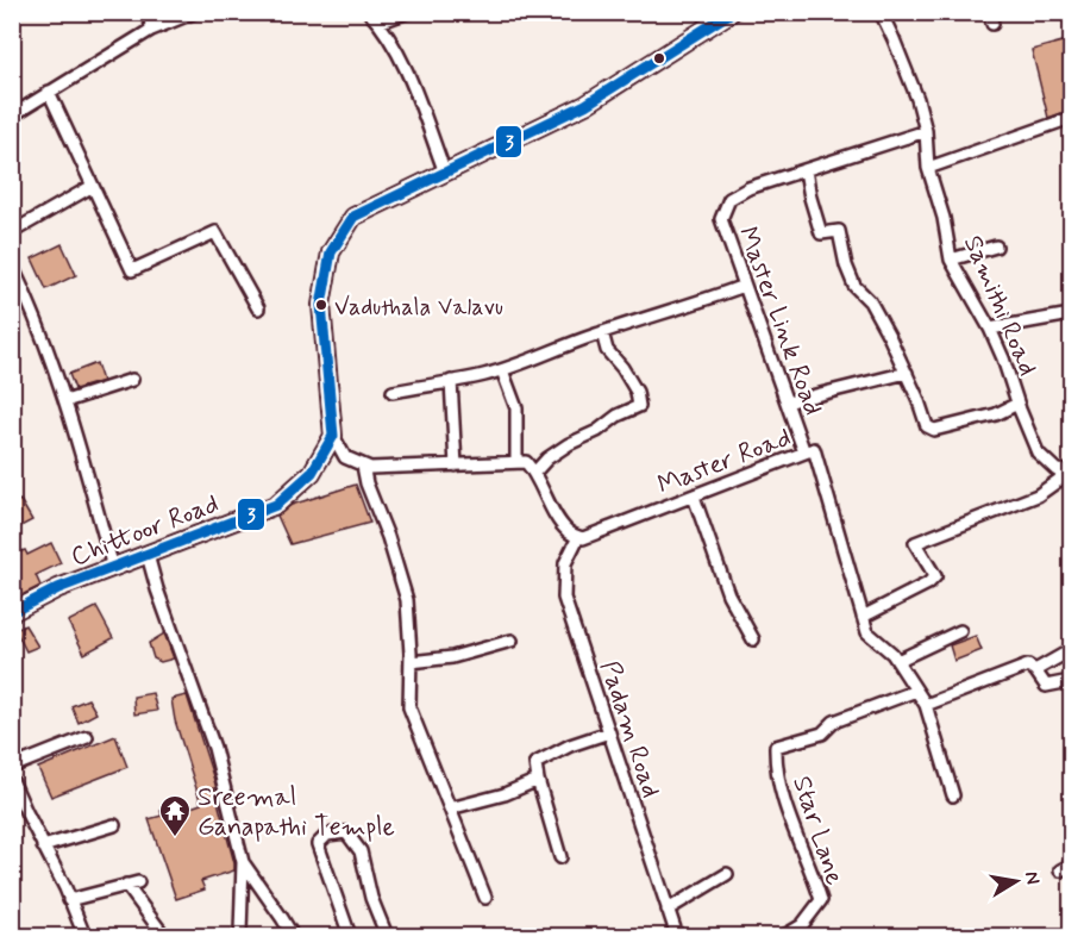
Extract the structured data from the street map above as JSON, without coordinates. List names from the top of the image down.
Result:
{
  "streets": {
    "main road": ["Chittoor Road"],
    "street": [
      "Samithi Road",
      "Master Link Road",
      "Master Road",
      "Padam Road",
      "Star Lane"
    ]
  },
  "crossings": [
    ["Samithi Road", "Master Link Road"],
    ["Master Link Road", "Master Road"],
    ["Master Road", "Padam Road"],
    ["Master Road", "Star Lane"]
  ],
  "places": {
    "other": ["Vaduthala Valavu"],
    "temple": ["Sreemal Ganapathi Temple"]
  },
  "lines": ["transit line 3"],
  "north": "right"
}
